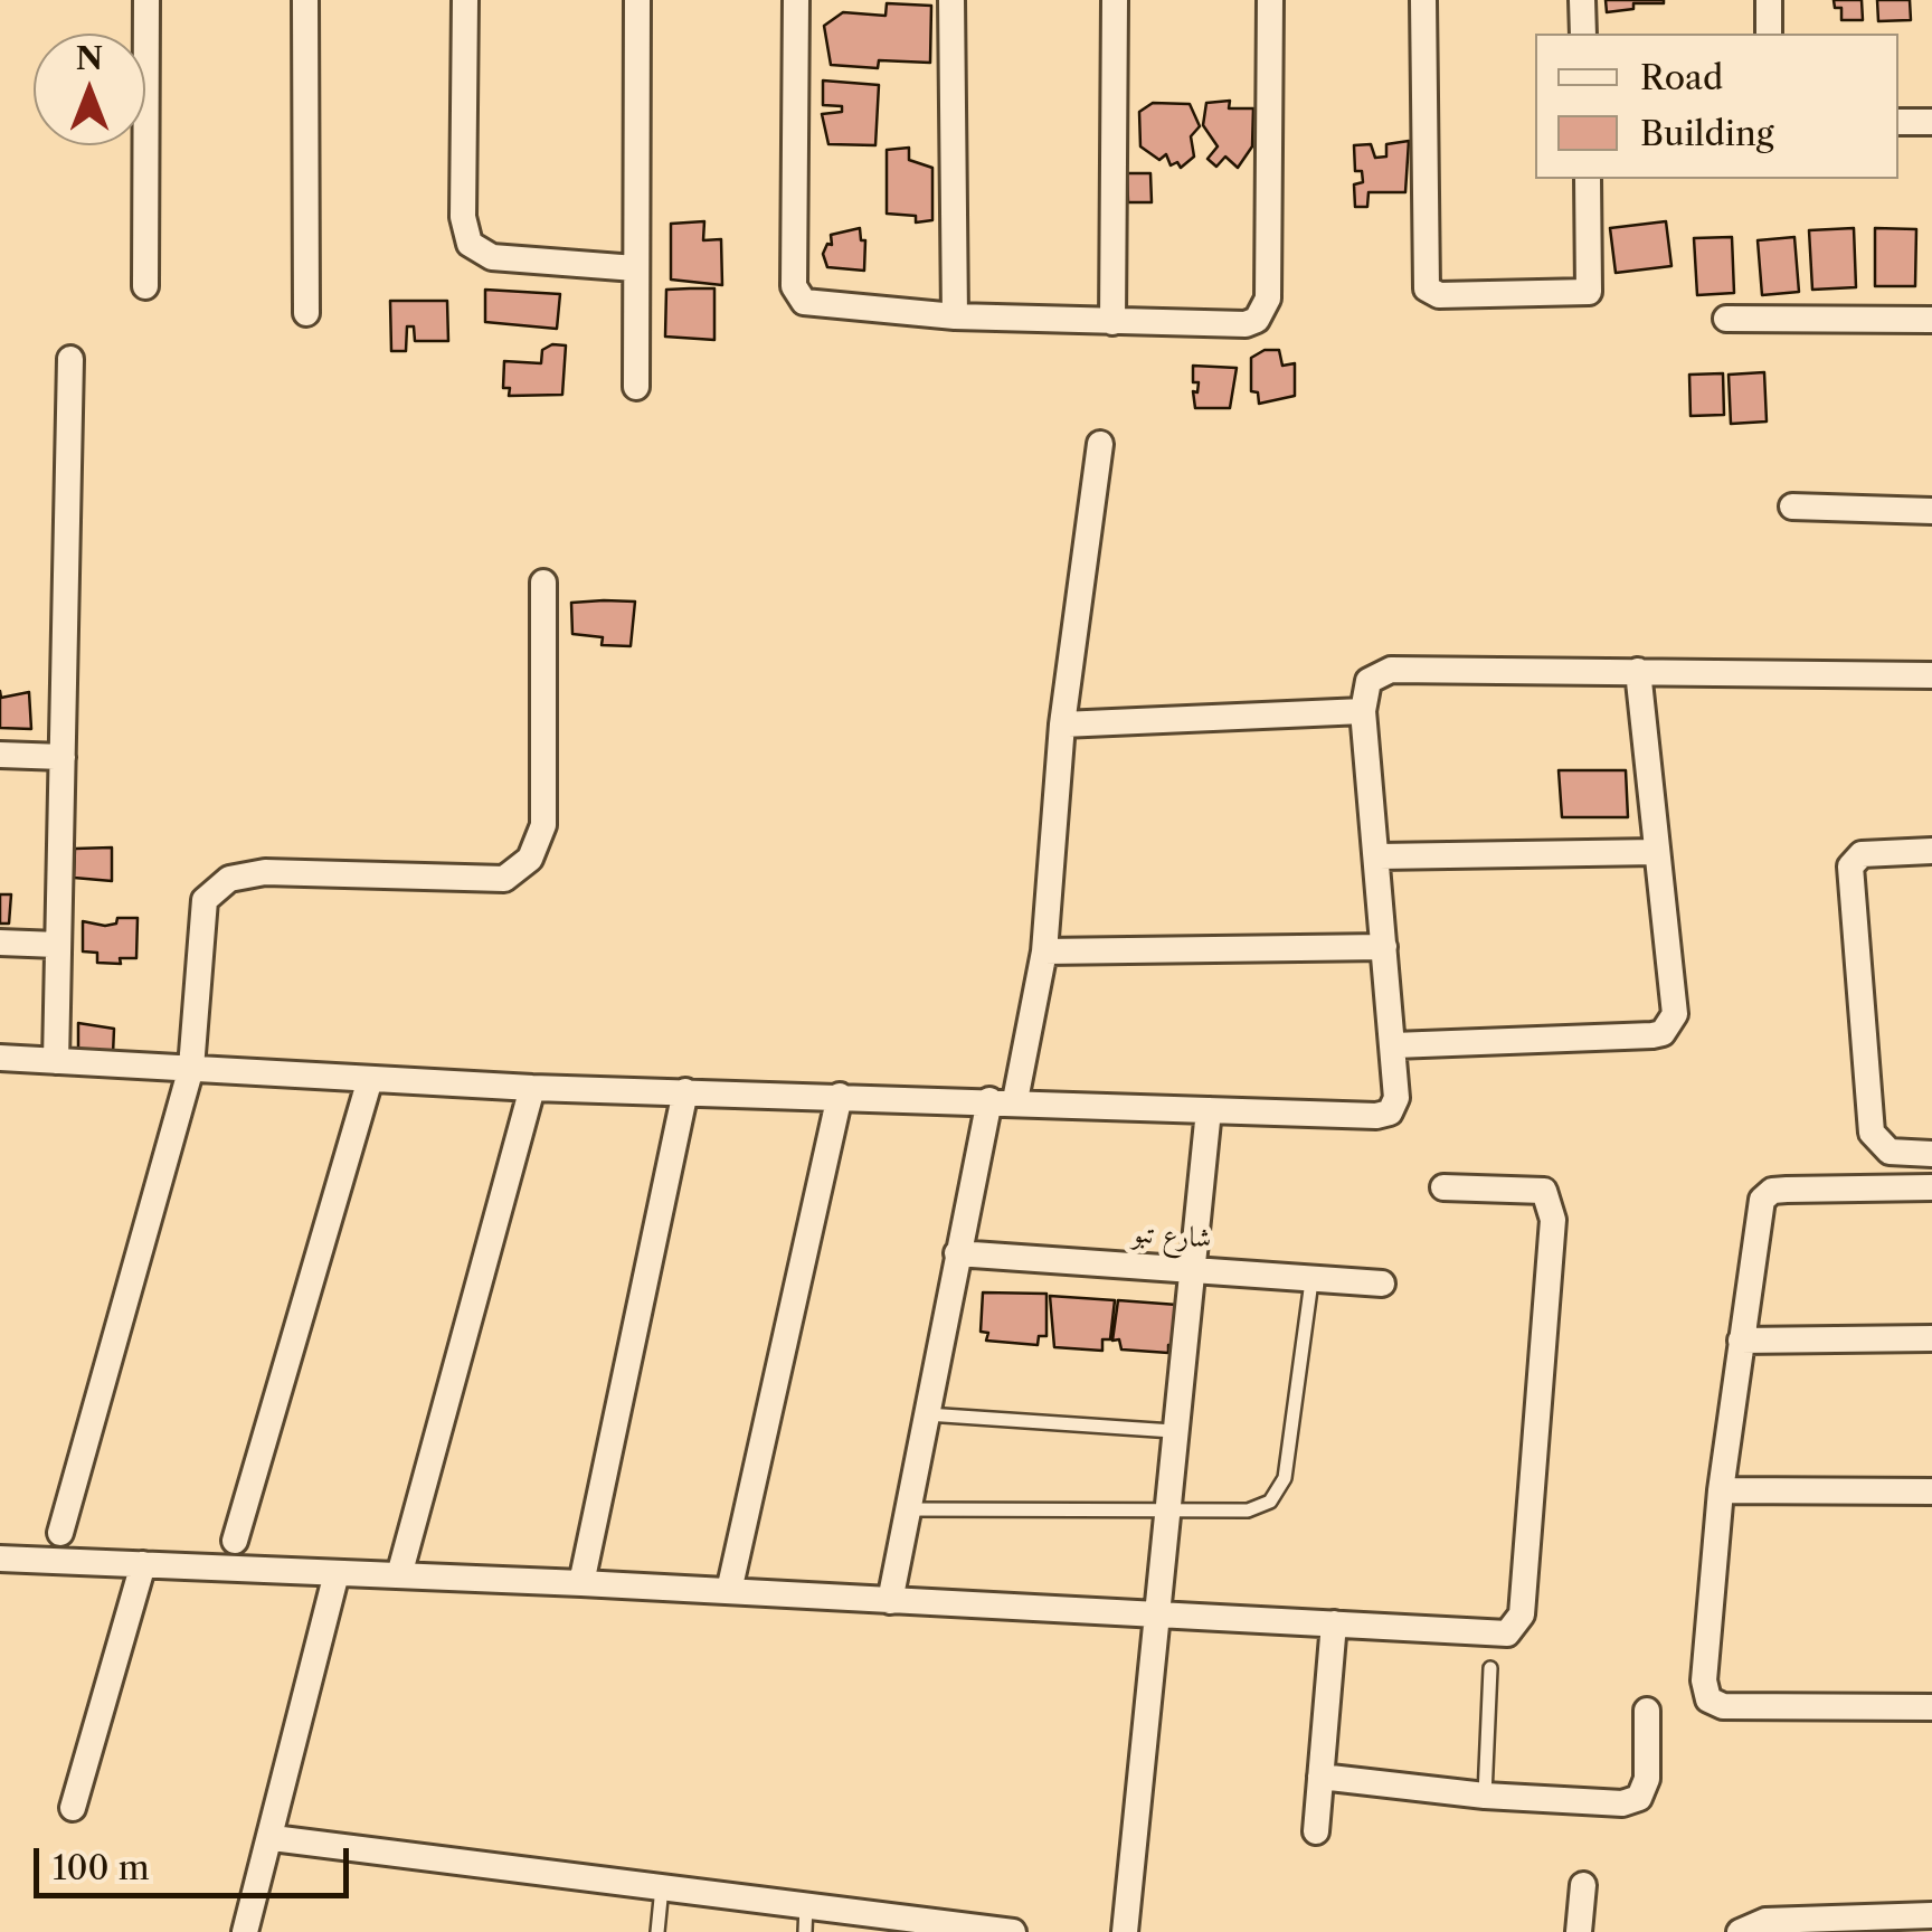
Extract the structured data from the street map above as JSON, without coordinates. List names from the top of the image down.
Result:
{
  "streets": {
    "street": ["شارع تبو"]
  },
  "legend": ["Road", "Building"],
  "scale_bar": "100 m",
  "north": "top"
}
